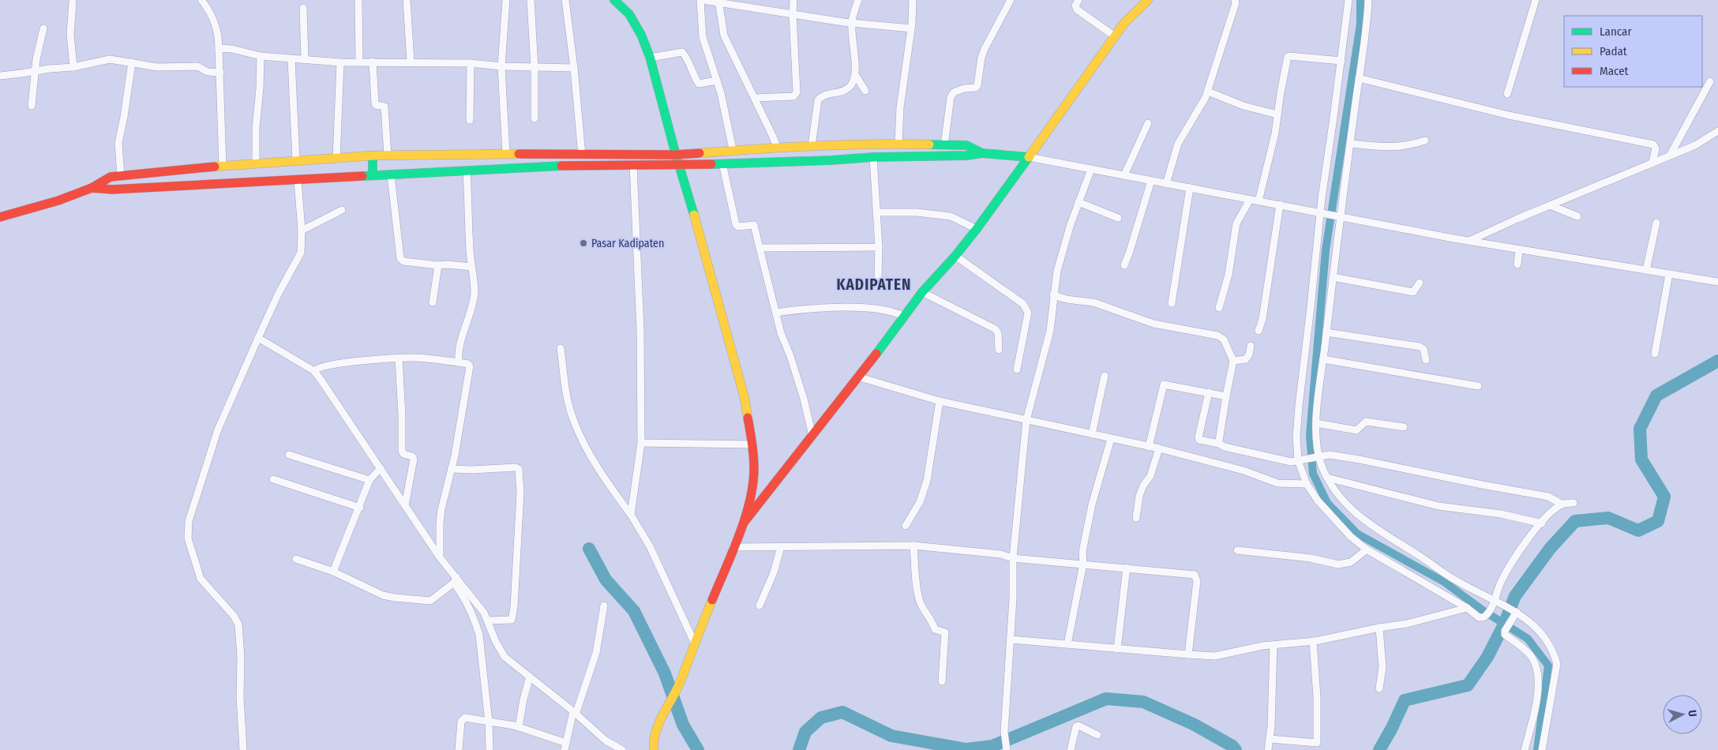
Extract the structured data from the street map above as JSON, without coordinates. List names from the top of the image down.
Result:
{
  "districts": ["KADIPATEN"],
  "places": ["Pasar Kadipaten"],
  "legend": ["Lancar", "Padat", "Macet"],
  "north": "right"
}
